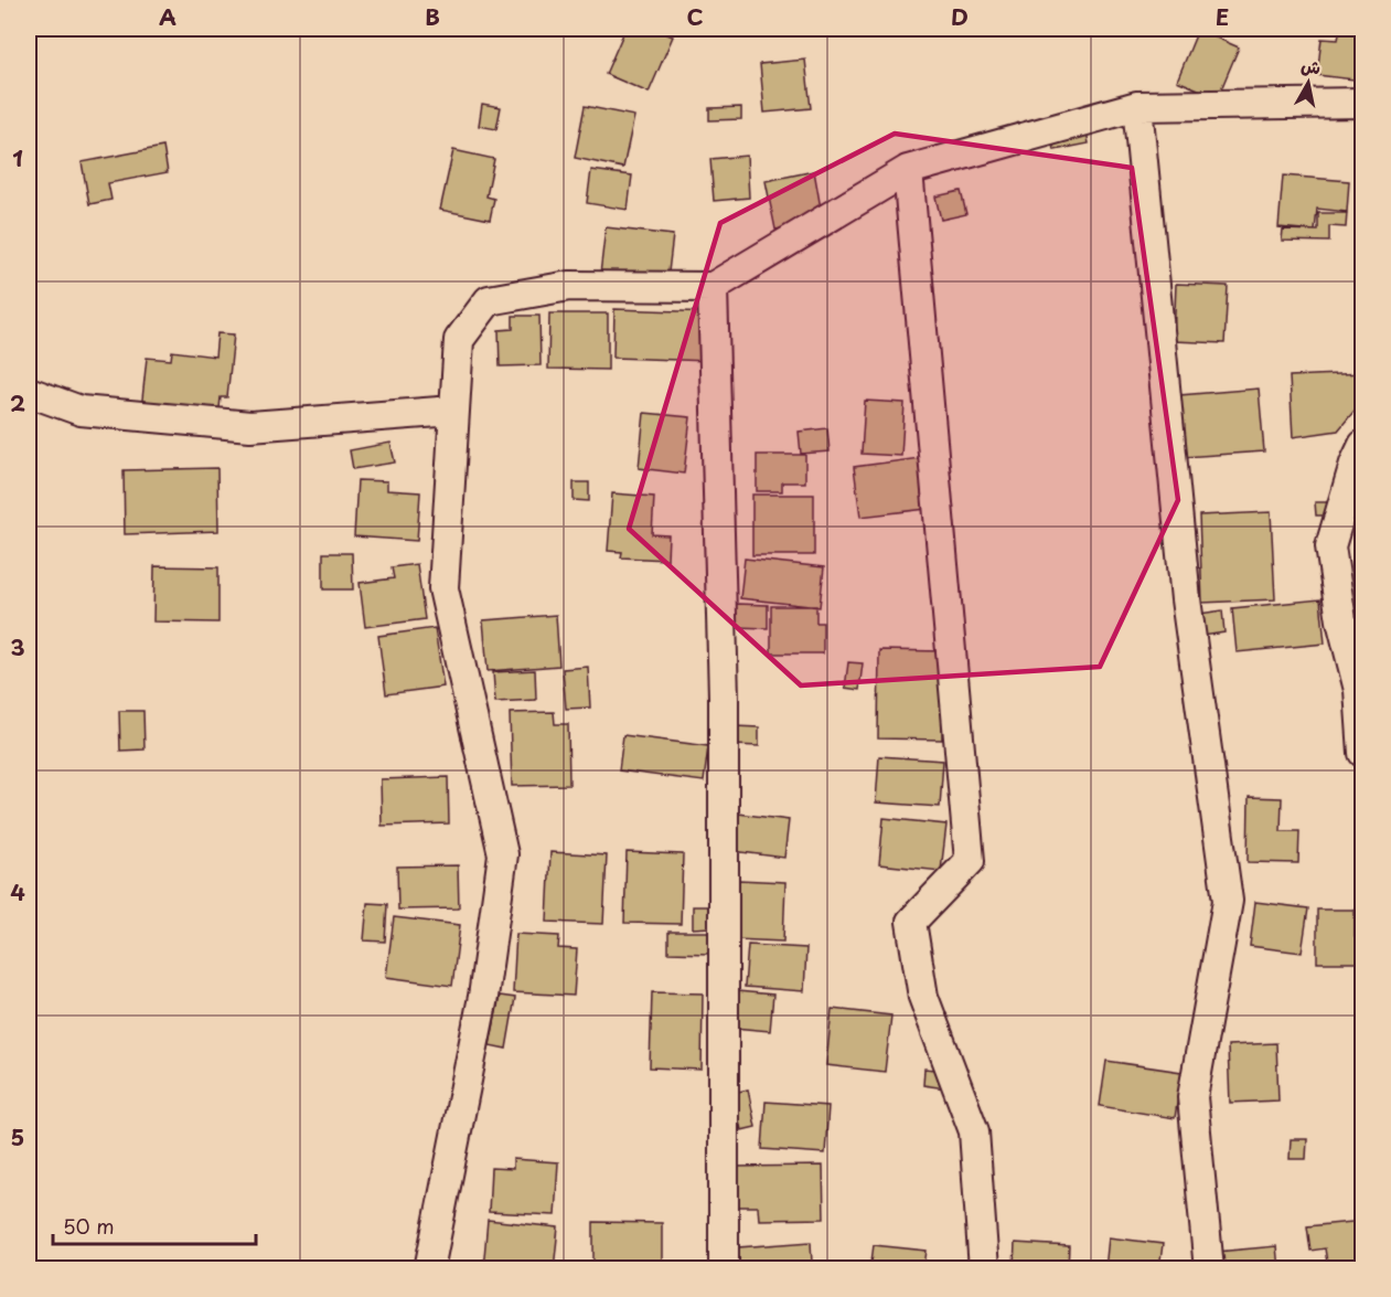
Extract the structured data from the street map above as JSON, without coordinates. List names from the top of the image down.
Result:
{
  "scale_bar": "50 m",
  "north": "top",
  "grid": {
    "columns": [
      "A",
      "B",
      "C",
      "D",
      "E"
    ],
    "rows": [
      "1",
      "2",
      "3",
      "4",
      "5"
    ]
  }
}
